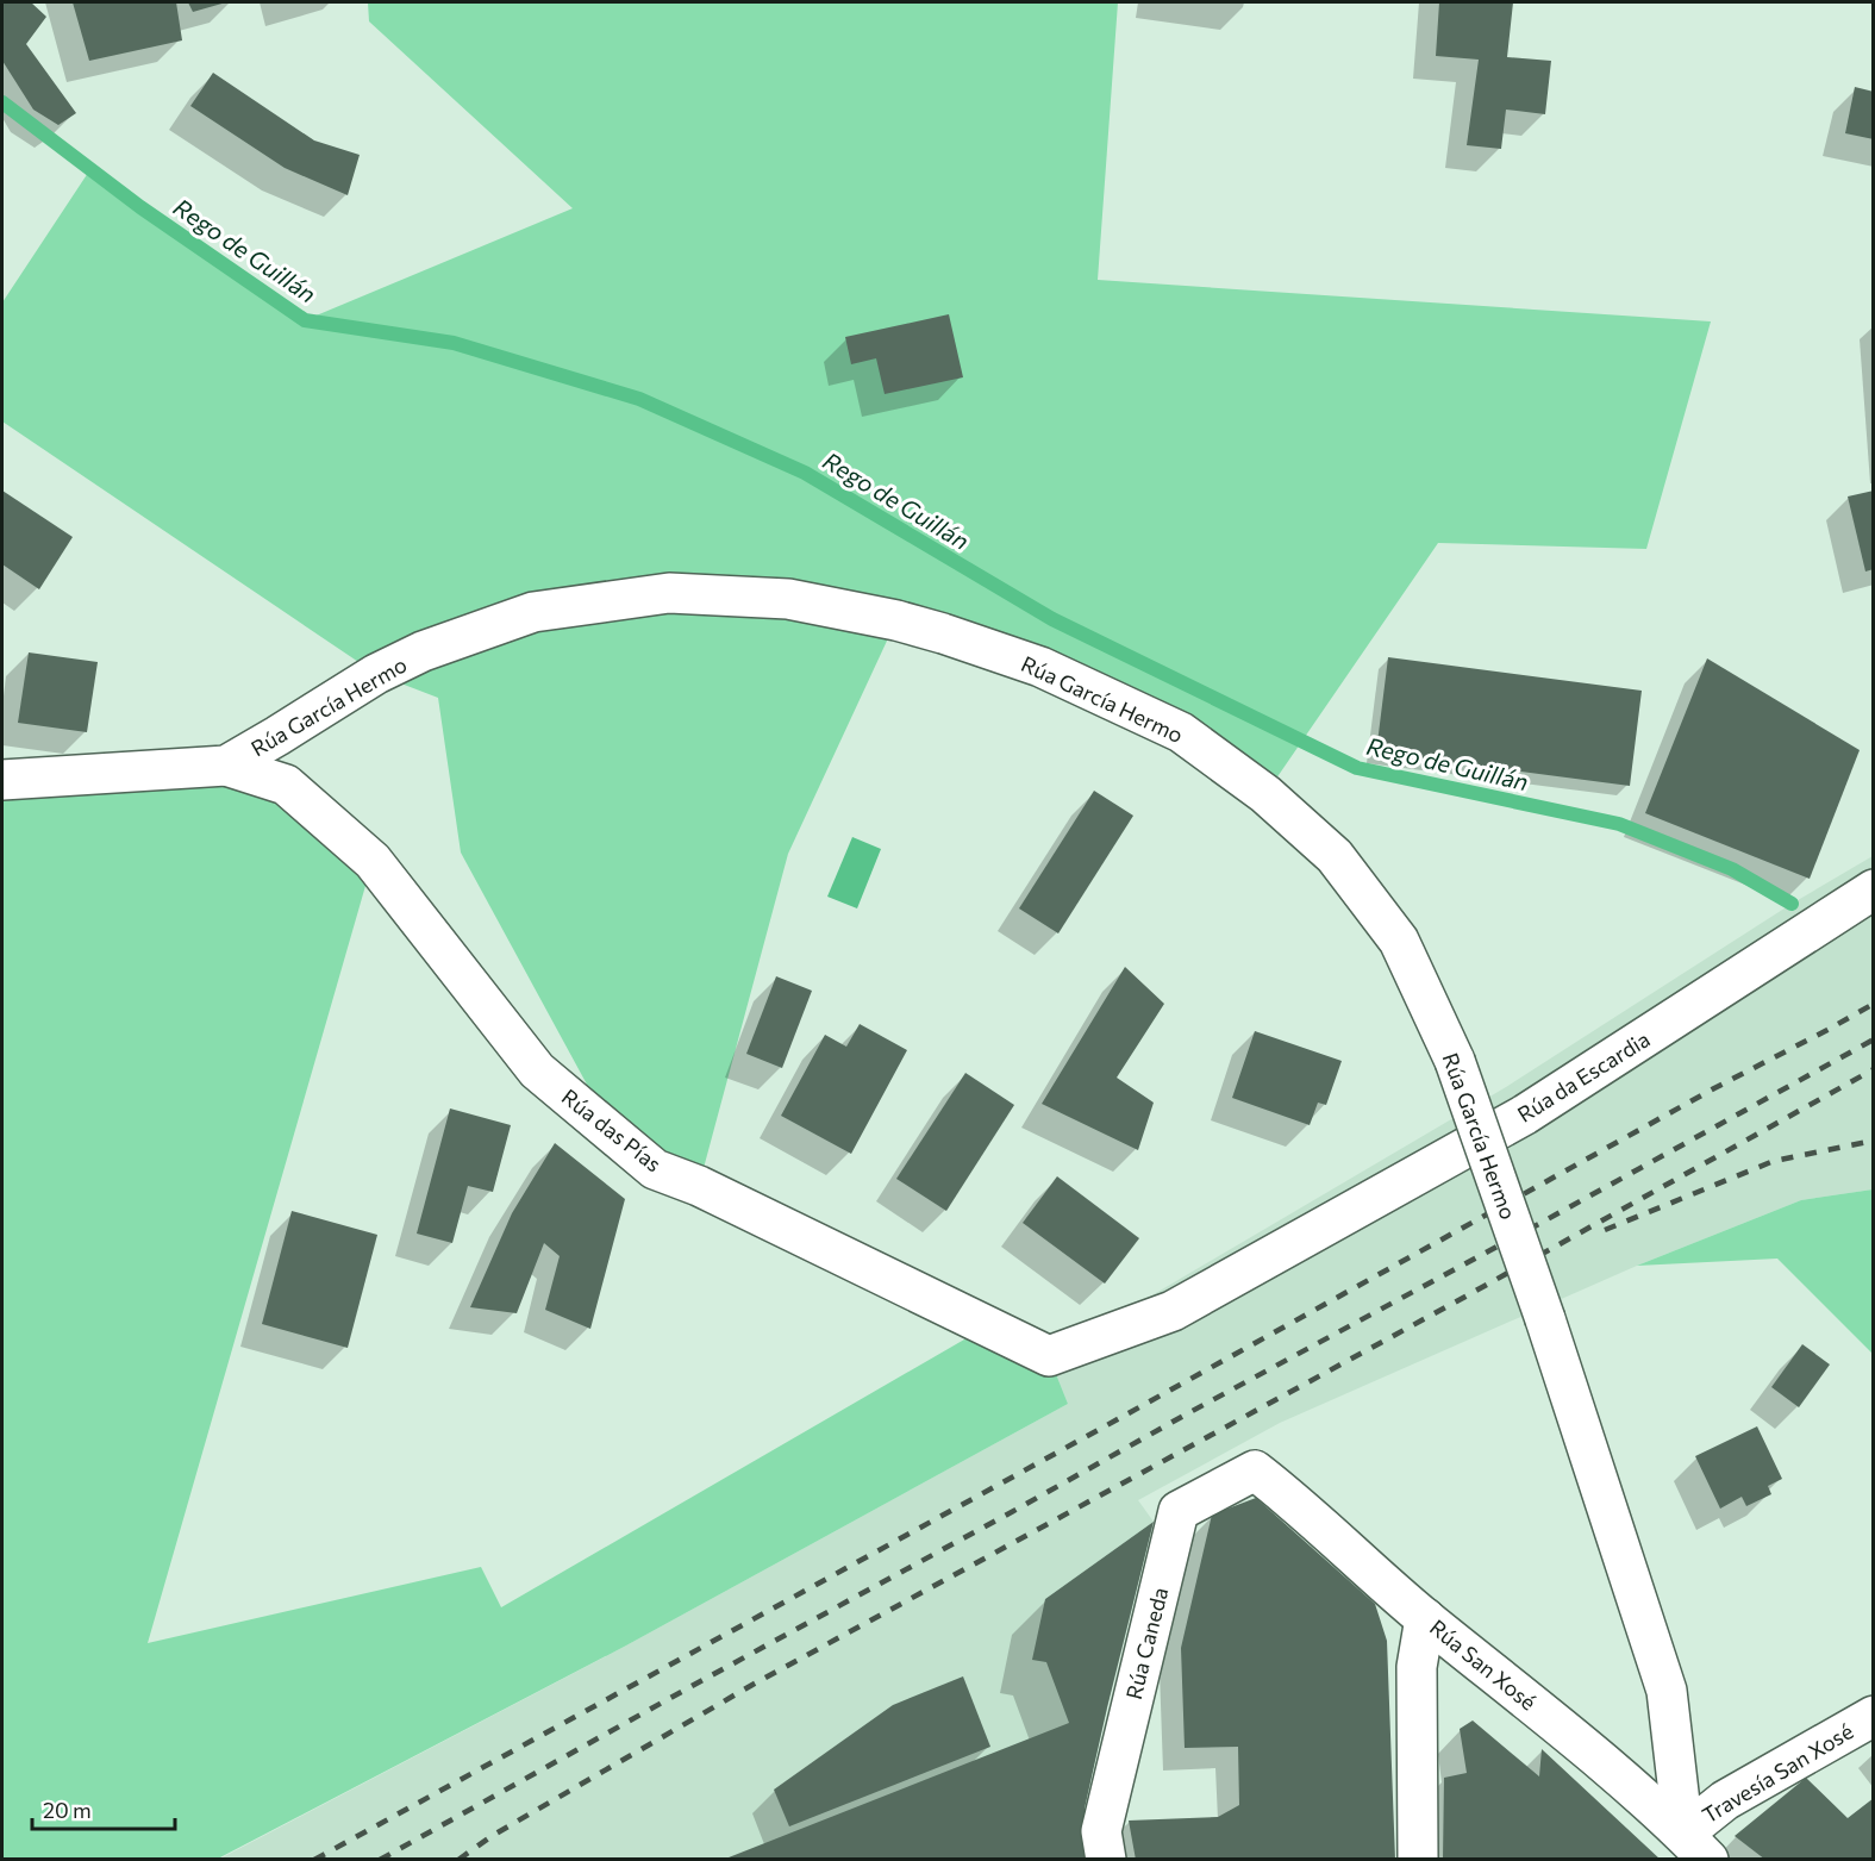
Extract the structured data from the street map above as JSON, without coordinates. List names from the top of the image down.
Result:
{
  "streets": {
    "street": [
      "Rúa García Hermo",
      "Rúa da Escardia",
      "Rúa das Pías",
      "Rúa Caneda",
      "Rúa San Xosé",
      "Travesía San Xosé"
    ]
  },
  "crossings": [
    ["Rúa García Hermo", "Rúa das Pías"],
    ["Rúa García Hermo", "Rúa San Xosé"],
    ["Rúa García Hermo", "Travesía San Xosé"],
    ["Rúa da Escardia", "Rúa das Pías"],
    ["Rúa Caneda", "Rúa San Xosé"],
    ["Rúa San Xosé", "Travesía San Xosé"]
  ],
  "water": ["Rego de Guillán"],
  "scale_bar": "20 m"
}
